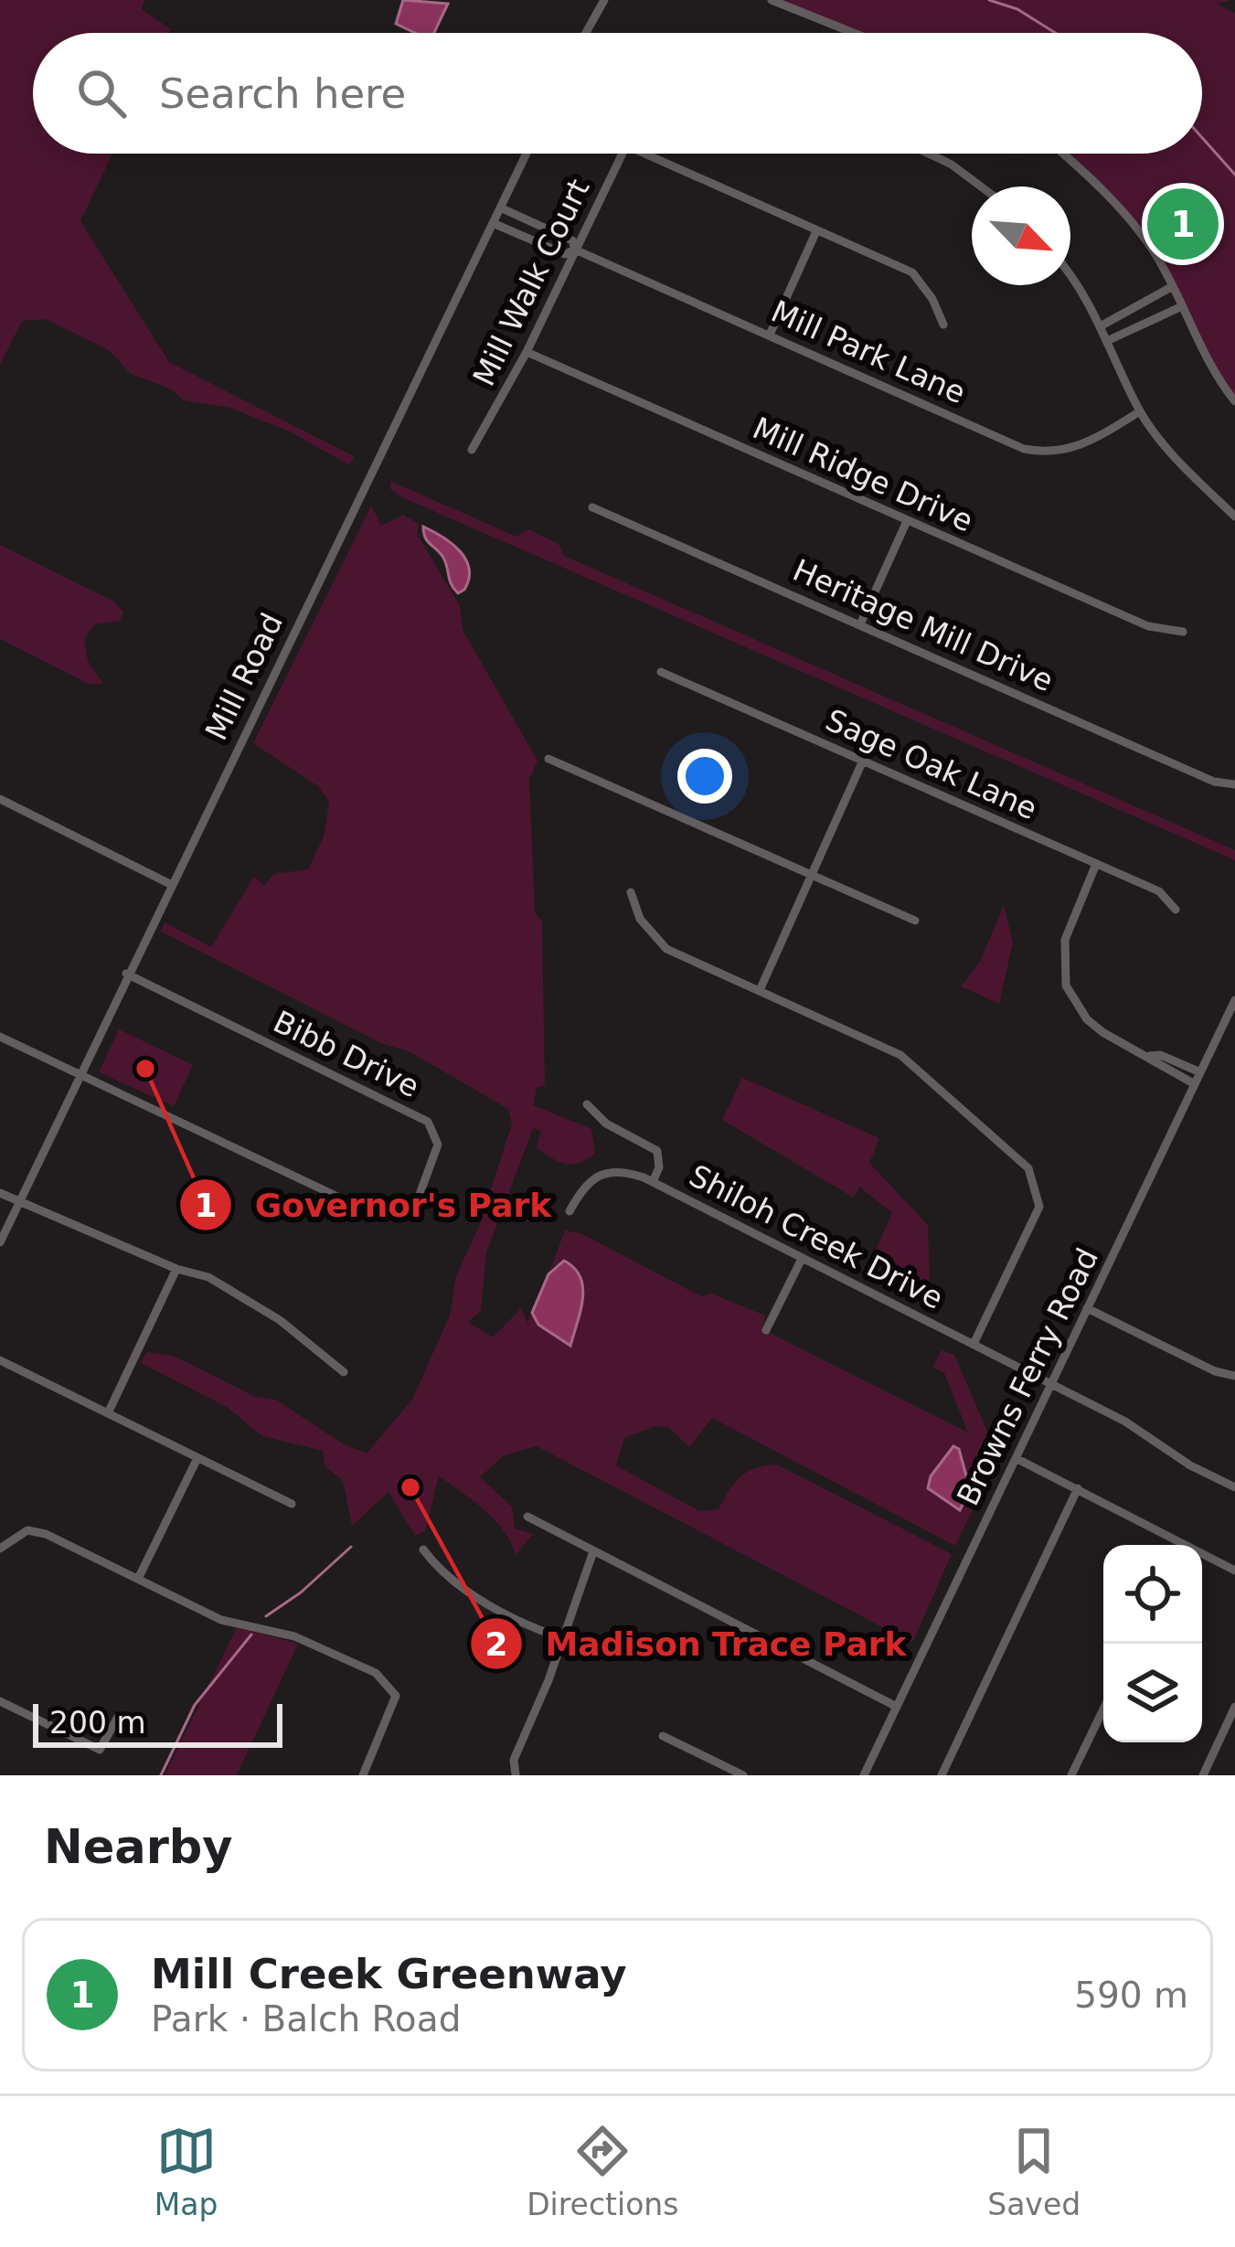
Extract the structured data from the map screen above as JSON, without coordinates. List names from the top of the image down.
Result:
{
  "streets": {
    "street": [
      "Mill Walk Court",
      "Mill Park Lane",
      "Mill Ridge Drive",
      "Heritage Mill Drive",
      "Mill Road",
      "Sage Oak Lane",
      "Bibb Drive",
      "Shiloh Creek Drive",
      "Browns Ferry Road"
    ]
  },
  "crossings": [
    ["Mill Walk Court", "Mill Park Lane"],
    ["Mill Walk Court", "Mill Ridge Drive"],
    ["Mill Park Lane", "Mill Road"],
    ["Mill Road", "Bibb Drive"],
    ["Shiloh Creek Drive", "Browns Ferry Road"]
  ],
  "places": ["Governor's Park", "Madison Trace Park"],
  "scale_bar": "200 m",
  "north": "bottom right",
  "page": {
    "search": "Search here",
    "pins": "1",
    "scale": "200 m",
    "heading": "Nearby",
    "list": [
      {
        "mark": "1",
        "name": "Mill Creek Greenway",
        "note": "Park · Balch Road",
        "value": "590 m"
      }
    ],
    "nav": ["Map", "Directions", "Saved"]
  }
}
